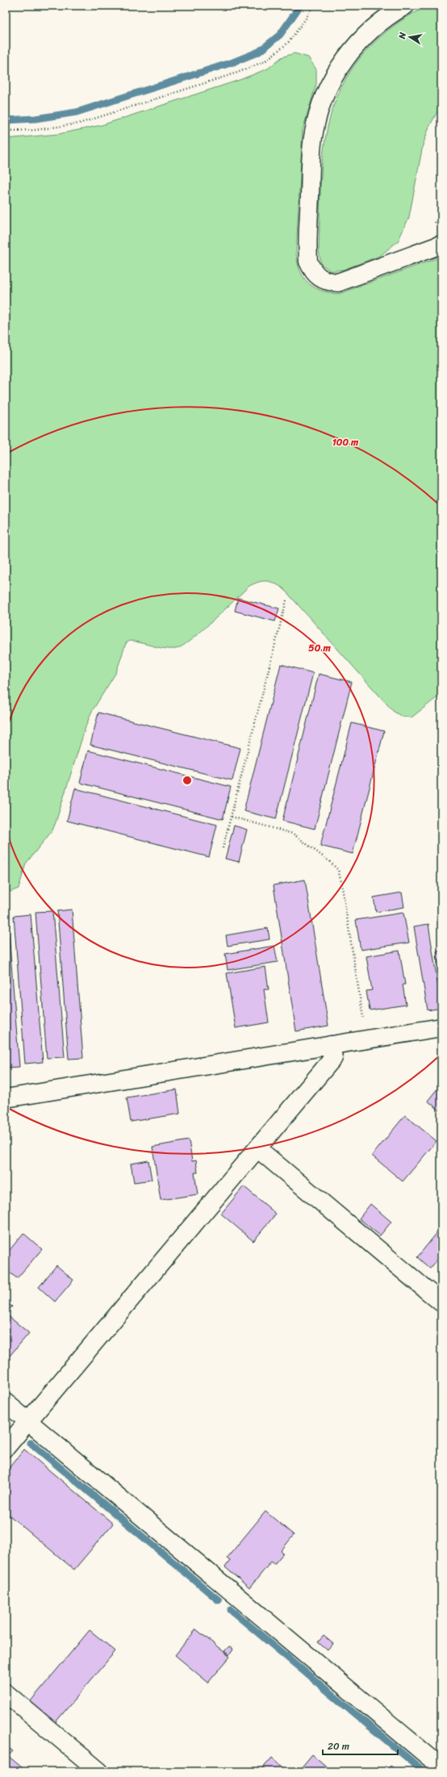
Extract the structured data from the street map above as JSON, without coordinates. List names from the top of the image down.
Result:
{
  "scale_bar": "20 m",
  "north": "left",
  "rings": ["100 m", "50 m"]
}
